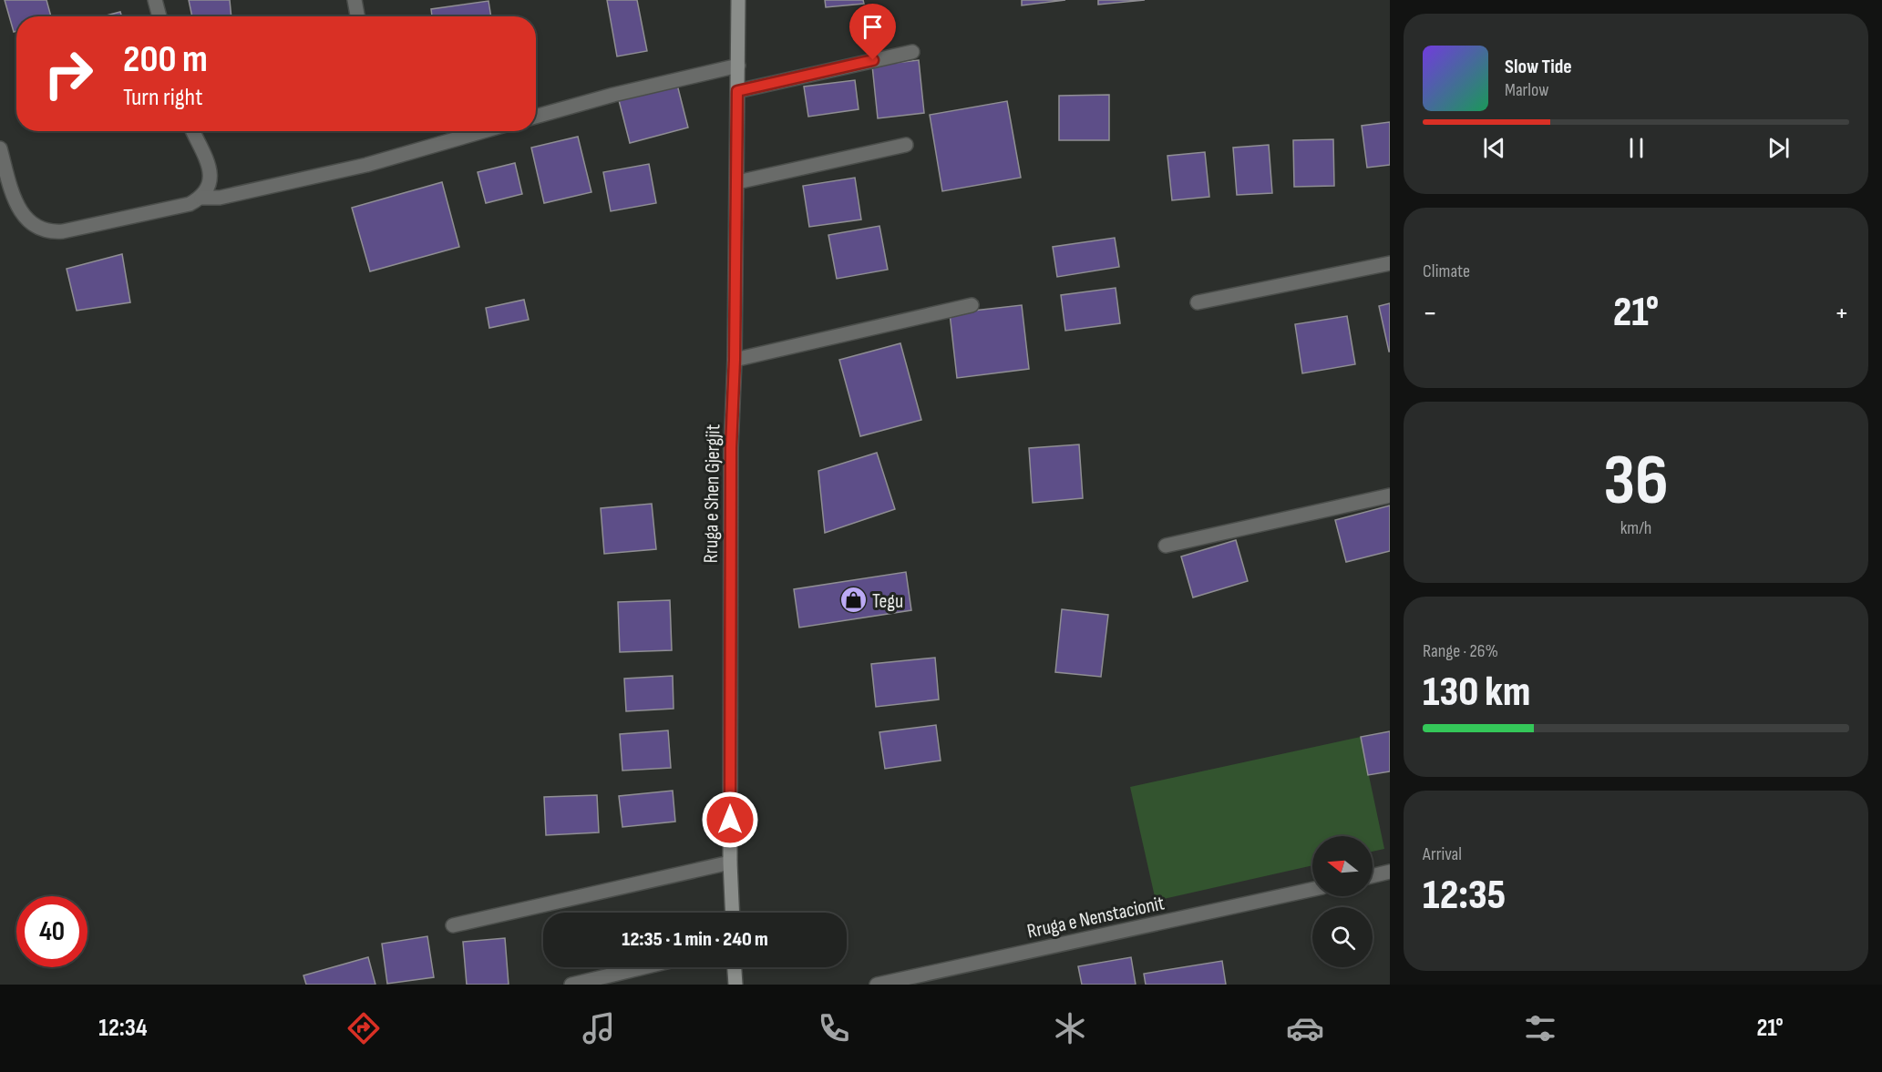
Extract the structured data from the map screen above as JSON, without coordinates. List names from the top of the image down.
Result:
{
  "streets": {
    "street": ["Rruga e Shen Gjergjit", "Rruga e Nenstacionit"]
  },
  "places": {
    "shop": ["Tegu"]
  },
  "north": "left",
  "page": {
    "turn": ["200 m", "Turn right"],
    "song": ["Slow Tide", "Marlow"],
    "tile": [
      "Climate",
      ["36", "km/h"],
      ["Range · 26%", "130 km"],
      ["Arrival", "12:35"]
    ],
    "heat": ["−", "21°", "+"],
    "limit": "40",
    "trip": "12:35 · 1 min · 240 m",
    "tabs": ["12:34", "21°"]
  }
}
